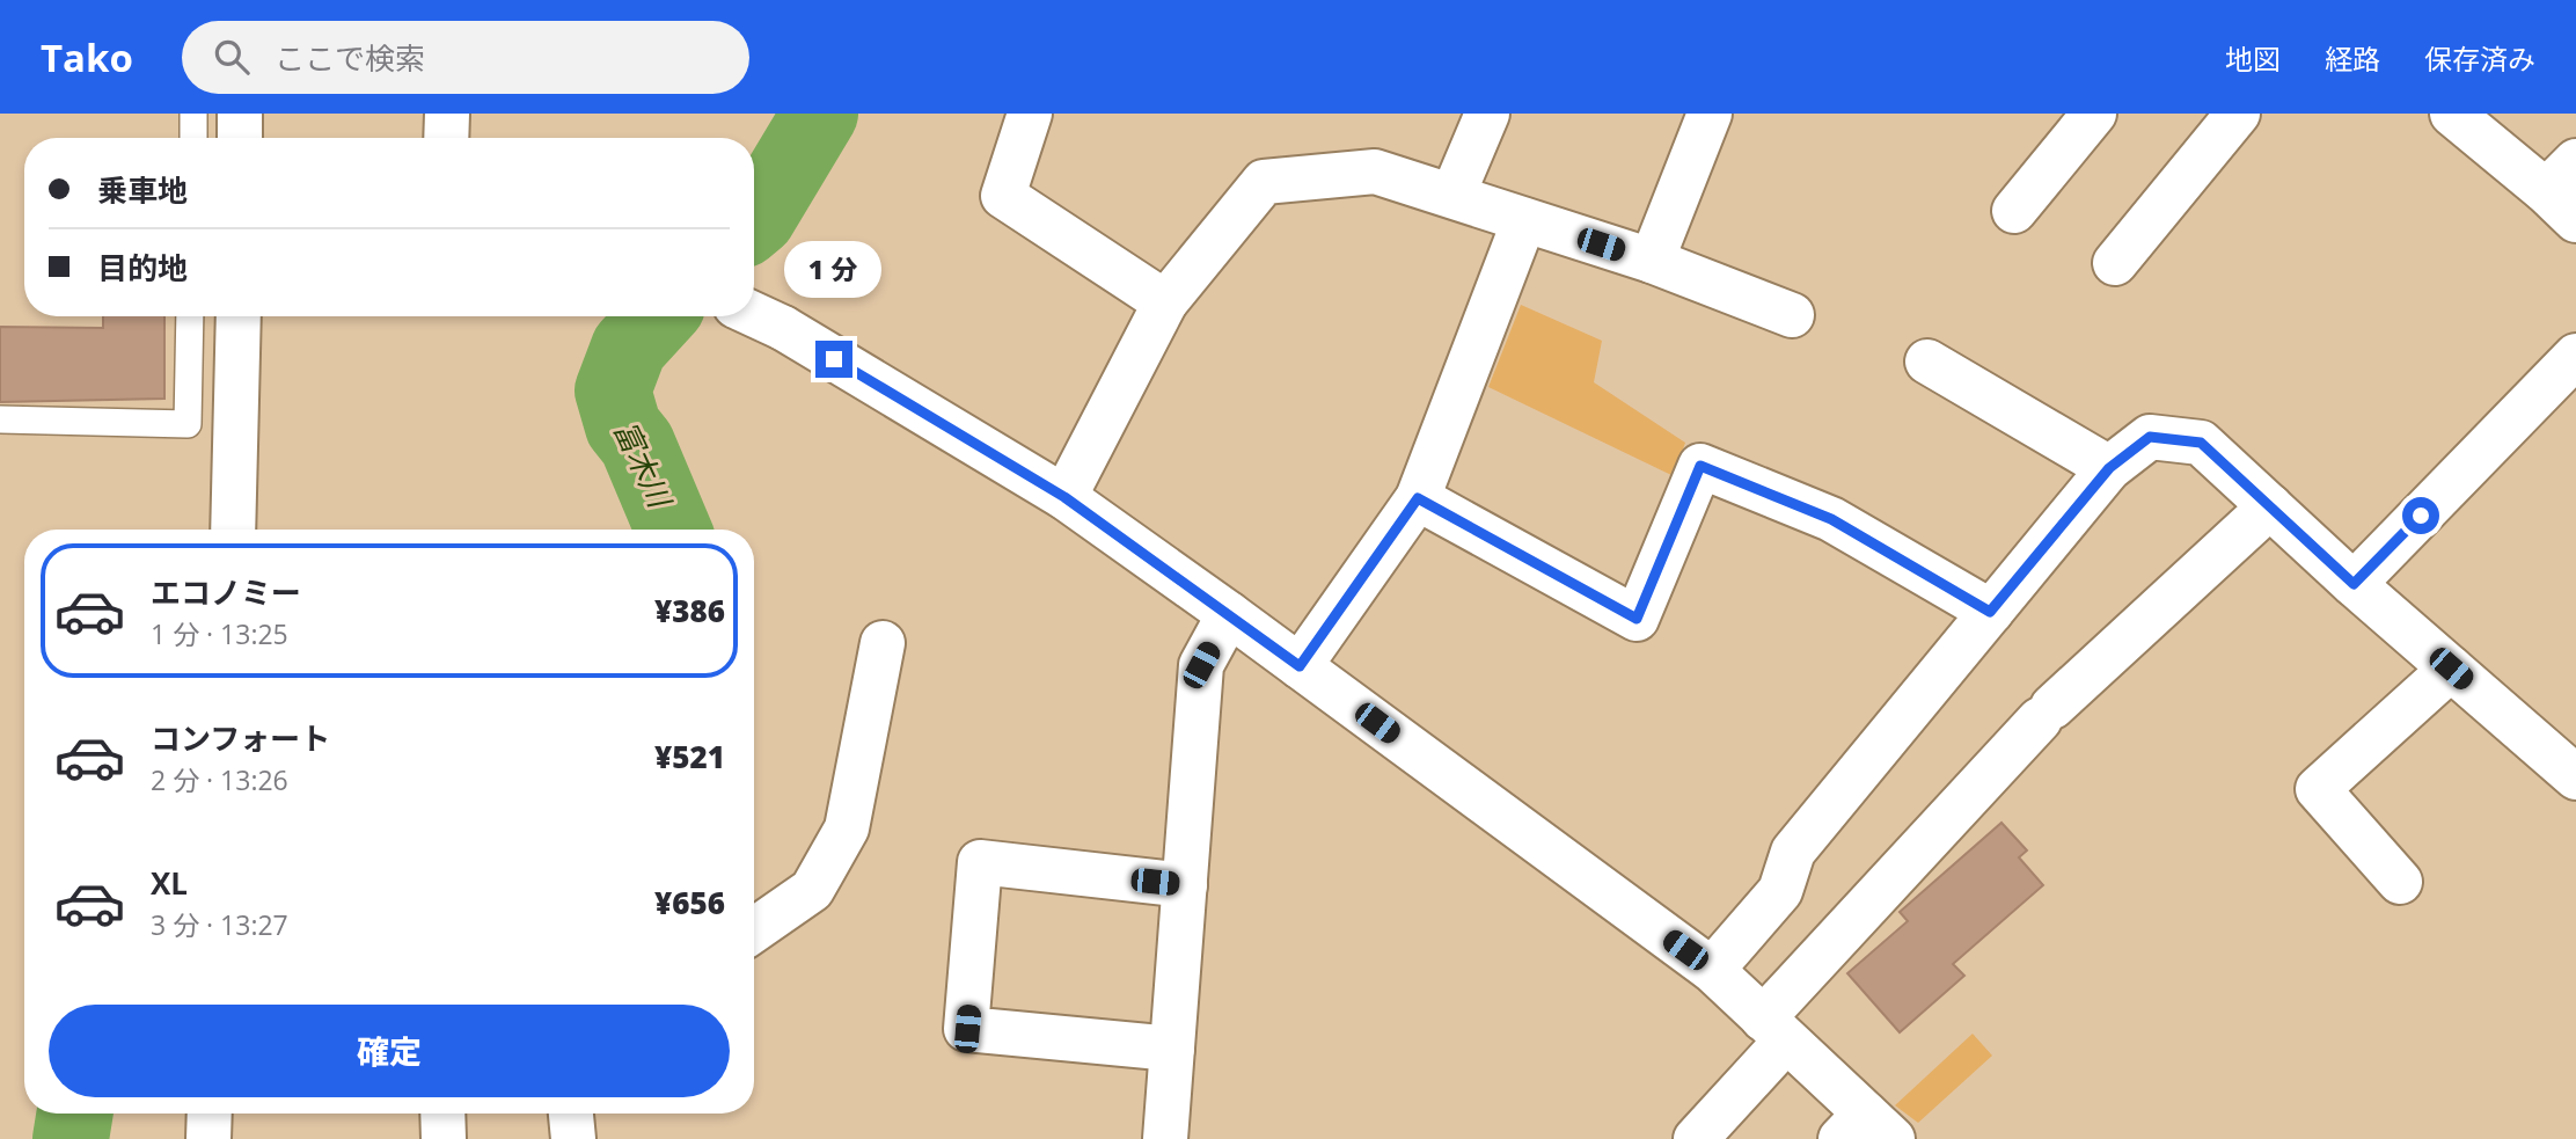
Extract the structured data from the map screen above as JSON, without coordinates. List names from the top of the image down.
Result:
{
  "water": ["富木川"],
  "page": {
    "header": "Tako",
    "search": "ここで検索",
    "nav": ["地図", "経路", "保存済み"],
    "banner": ["乗車地", "目的地"],
    "bubble": "1 分",
    "list": [
      {
        "name": "エコノミー",
        "note": "1 分 · 13:25",
        "value": "¥386"
      },
      {
        "name": "コンフォート",
        "note": "2 分 · 13:26",
        "value": "¥521"
      },
      {
        "name": "XL",
        "note": "3 分 · 13:27",
        "value": "¥656"
      }
    ],
    "buttons": "確定"
  }
}
